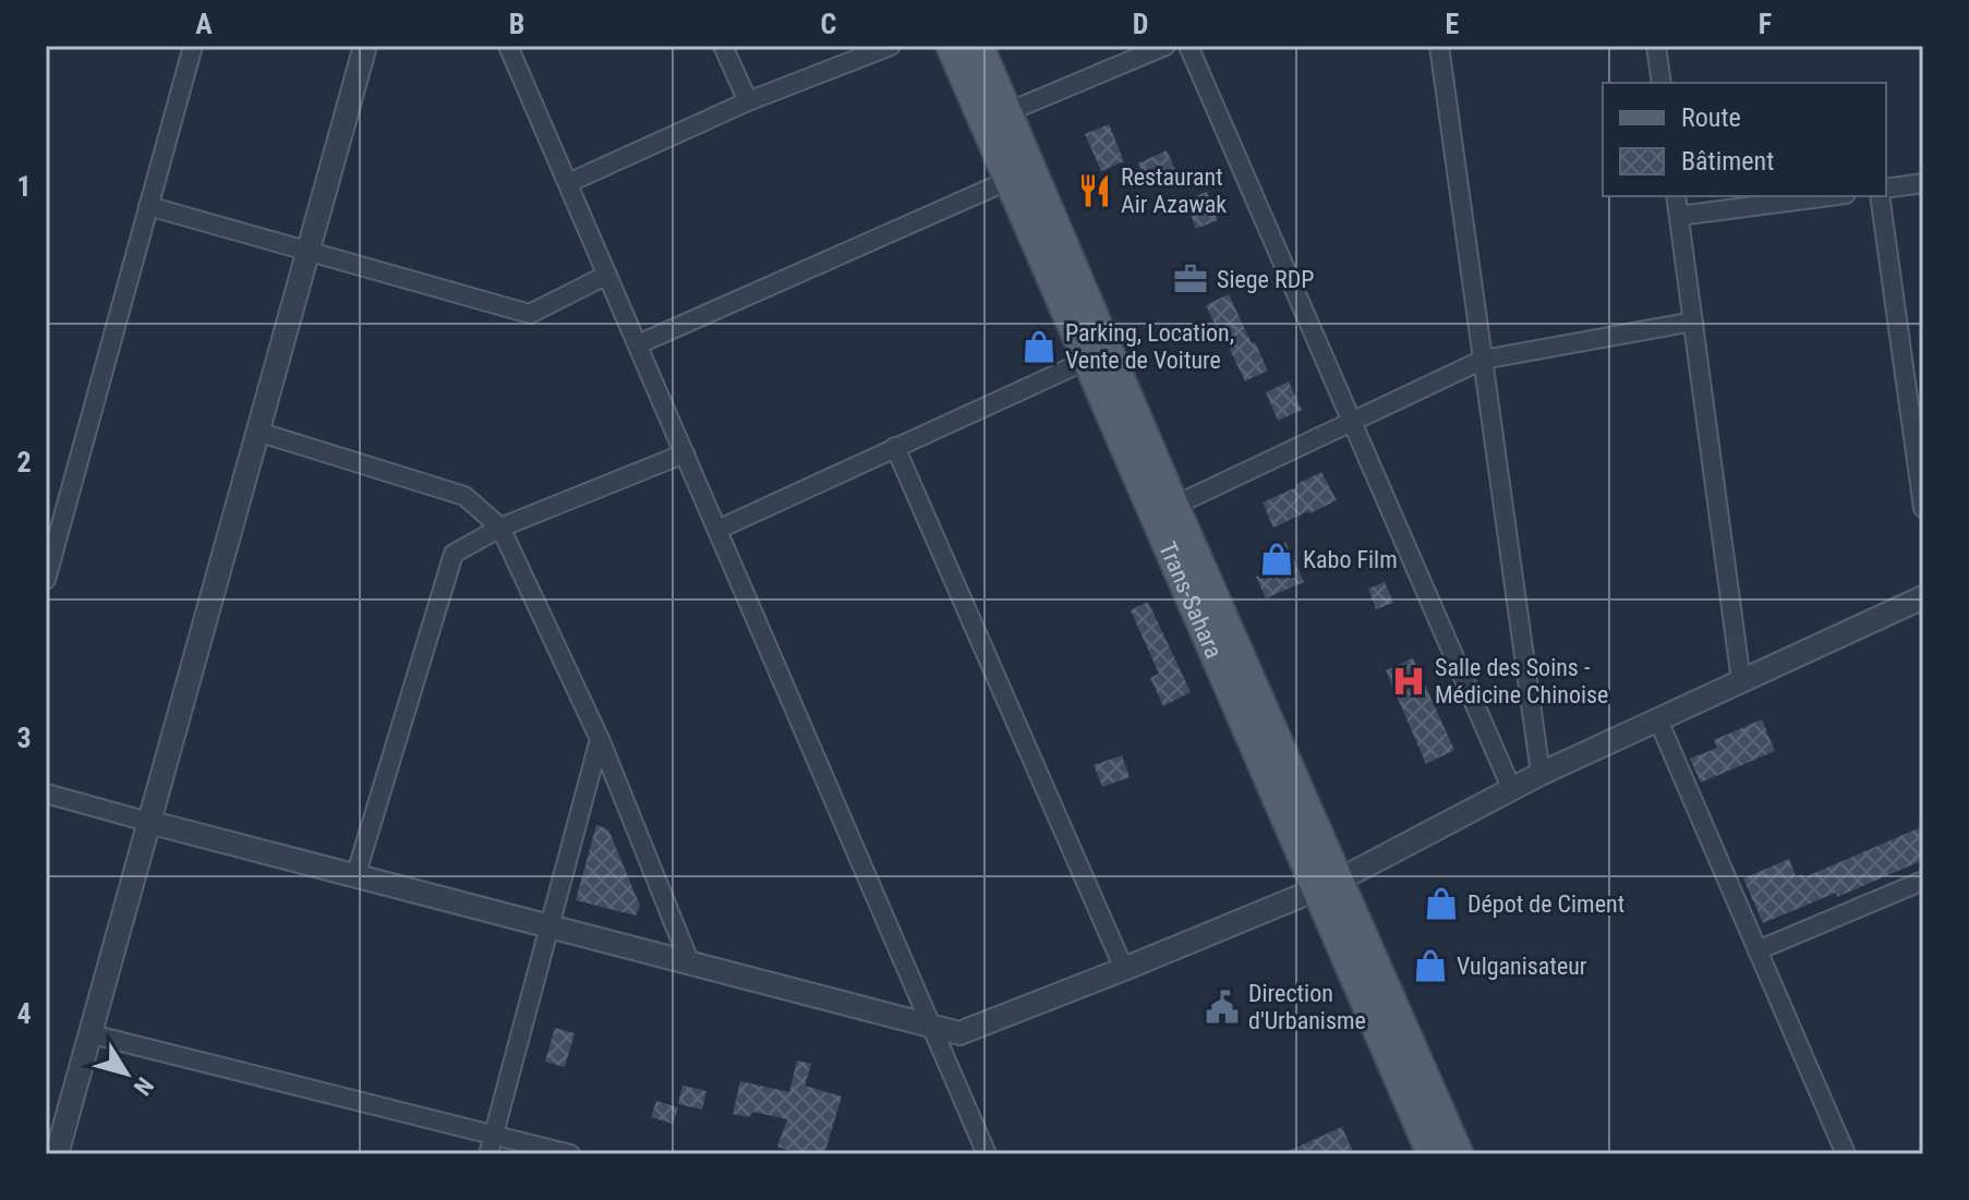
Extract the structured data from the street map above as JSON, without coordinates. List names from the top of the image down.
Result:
{
  "streets": {
    "main road": ["Trans-Sahara"]
  },
  "places": {
    "restaurant": ["Restaurant Air Azawak"],
    "office": ["Siege RDP"],
    "shop": [
      "Parking, Location, Vente de Voiture",
      "Kabo Film",
      "Dépot de Ciment",
      "Vulganisateur"
    ],
    "hospital": ["Salle des Soins - Médicine Chinoise"],
    "public building": ["Direction d'Urbanisme"]
  },
  "legend": ["Route", "Bâtiment"],
  "north": "bottom right",
  "grid": {
    "columns": [
      "A",
      "B",
      "C",
      "D",
      "E",
      "F"
    ],
    "rows": [
      "1",
      "2",
      "3",
      "4"
    ]
  }
}
